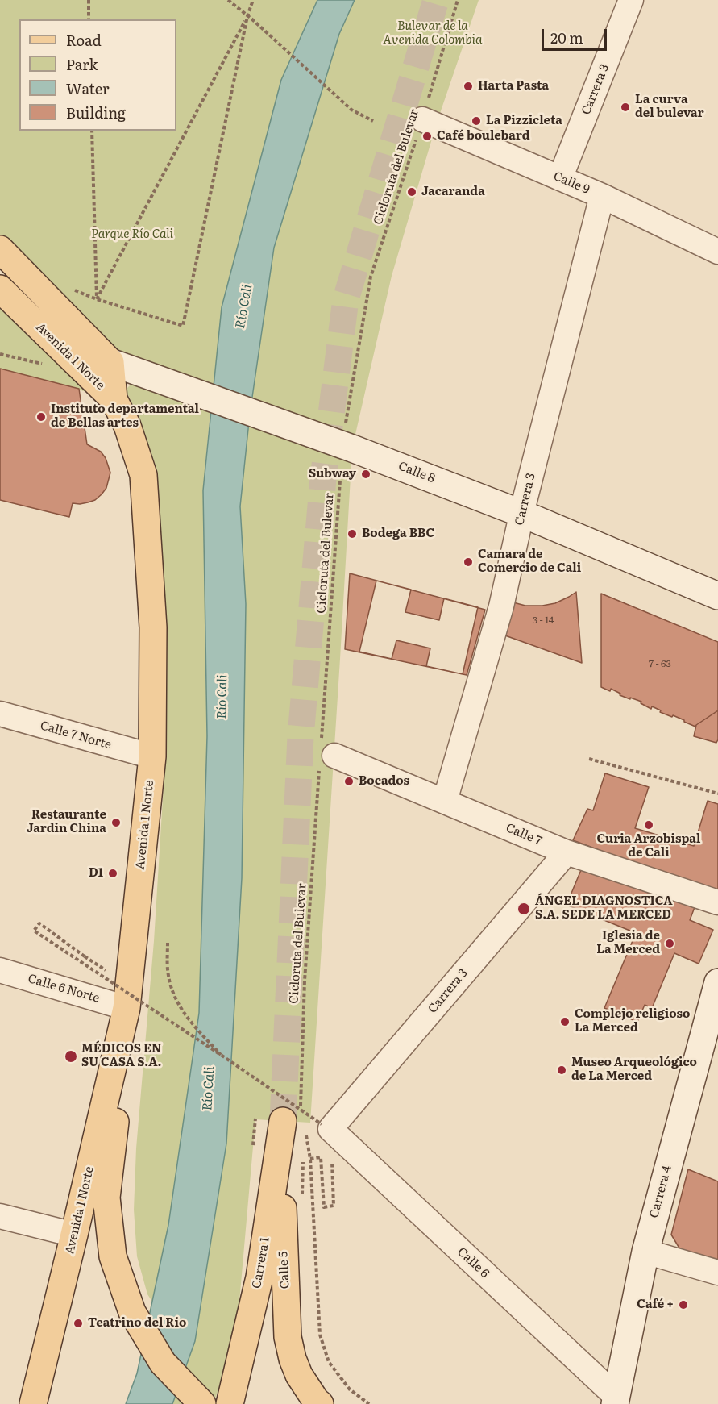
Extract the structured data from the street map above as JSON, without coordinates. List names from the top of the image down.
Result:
{
  "streets": {
    "main road": ["Avenida 1 Norte", "Carrera 1", "Calle 5"],
    "street": [
      "Carrera 3",
      "Calle 9",
      "Calle 8",
      "Calle 7 Norte",
      "Calle 7",
      "Calle 6 Norte",
      "Carrera 4",
      "Calle 6"
    ],
    "path": ["Cicloruta del Bulevar"]
  },
  "crossings": [
    ["Carrera 3", "Calle 9"],
    ["Carrera 3", "Calle 8"],
    ["Carrera 3", "Calle 7"],
    ["Carrera 3", "Calle 6"],
    ["Cicloruta del Bulevar", "Calle 9"],
    ["Cicloruta del Bulevar", "Calle 8"],
    ["Cicloruta del Bulevar", "Calle 7"],
    ["Cicloruta del Bulevar", "Carrera 1"],
    ["Cicloruta del Bulevar", "Calle 5"],
    ["Avenida 1 Norte", "Calle 7 Norte"],
    ["Avenida 1 Norte", "Calle 6 Norte"],
    ["Carrera 4", "Calle 6"],
    ["Carrera 1", "Calle 5"]
  ],
  "water": ["Río Cali"],
  "parks": ["Bulevar de la Avenida Colombia", "Parque Río Cali"],
  "places": [
    "Harta Pasta",
    "La curva del bulevar",
    "La Pizzicleta",
    "Café boulebard",
    "Jacaranda",
    "Instituto departamental de Bellas artes",
    "Subway",
    "Bodega BBC",
    "Camara de Comercio de Cali",
    "Bocados",
    "Restaurante Jardin China",
    "Curia Arzobispal de Cali",
    "D1",
    "ÁNGEL DIAGNOSTICA S.A. SEDE LA MERCED",
    "Iglesia de La Merced",
    "Complejo religioso La Merced",
    "MÉDICOS EN SU CASA S.A.",
    "Museo Arqueológico de La Merced",
    "Café +",
    "Teatrino del Río"
  ],
  "house_numbers": ["3 - 14", "7 - 63"],
  "legend": [
    "Road",
    "Park",
    "Water",
    "Building"
  ],
  "scale_bar": "20 m"
}
